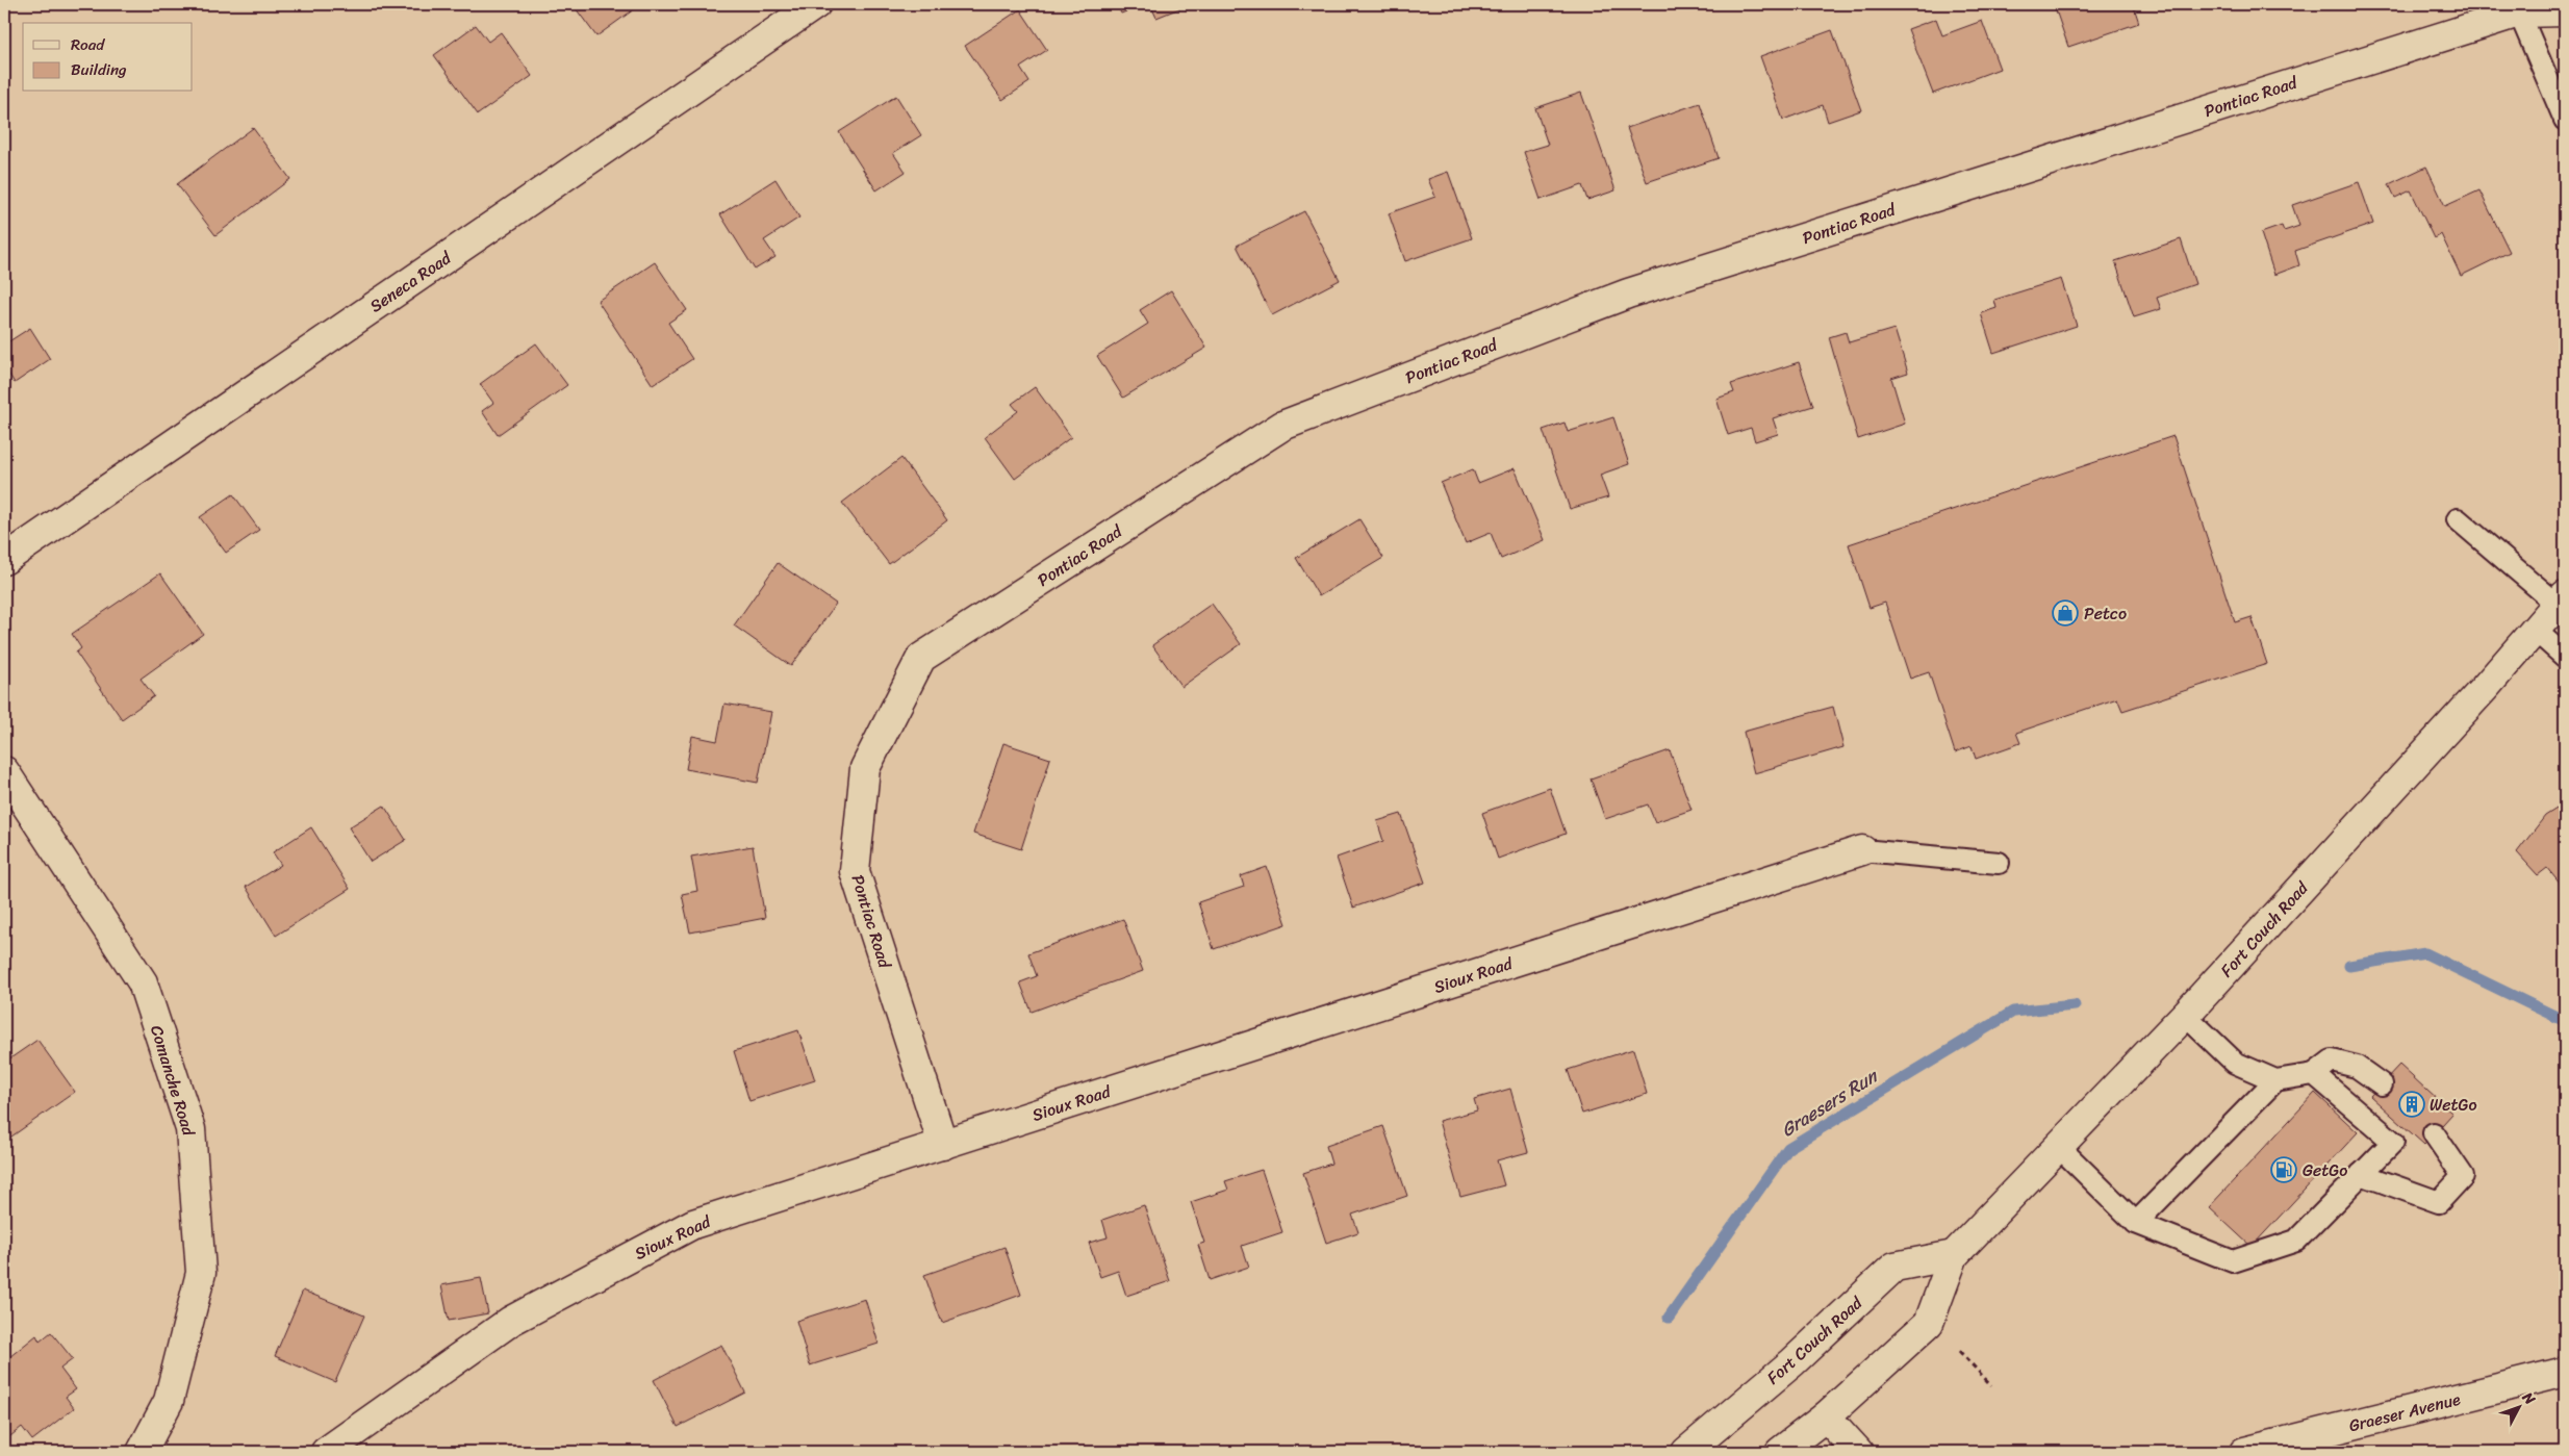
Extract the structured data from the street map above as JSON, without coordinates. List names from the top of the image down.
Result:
{
  "streets": {
    "street": [
      "Pontiac Road",
      "Seneca Road",
      "Fort Couch Road",
      "Sioux Road",
      "Comanche Road",
      "Graeser Avenue"
    ]
  },
  "crossings": [
    ["Pontiac Road", "Sioux Road"]
  ],
  "water": ["Graesers Run"],
  "places": {
    "shop": ["Petco"],
    "building": ["WetGo"],
    "fuel station": ["GetGo"]
  },
  "legend": ["Road", "Building"],
  "north": "top right"
}
